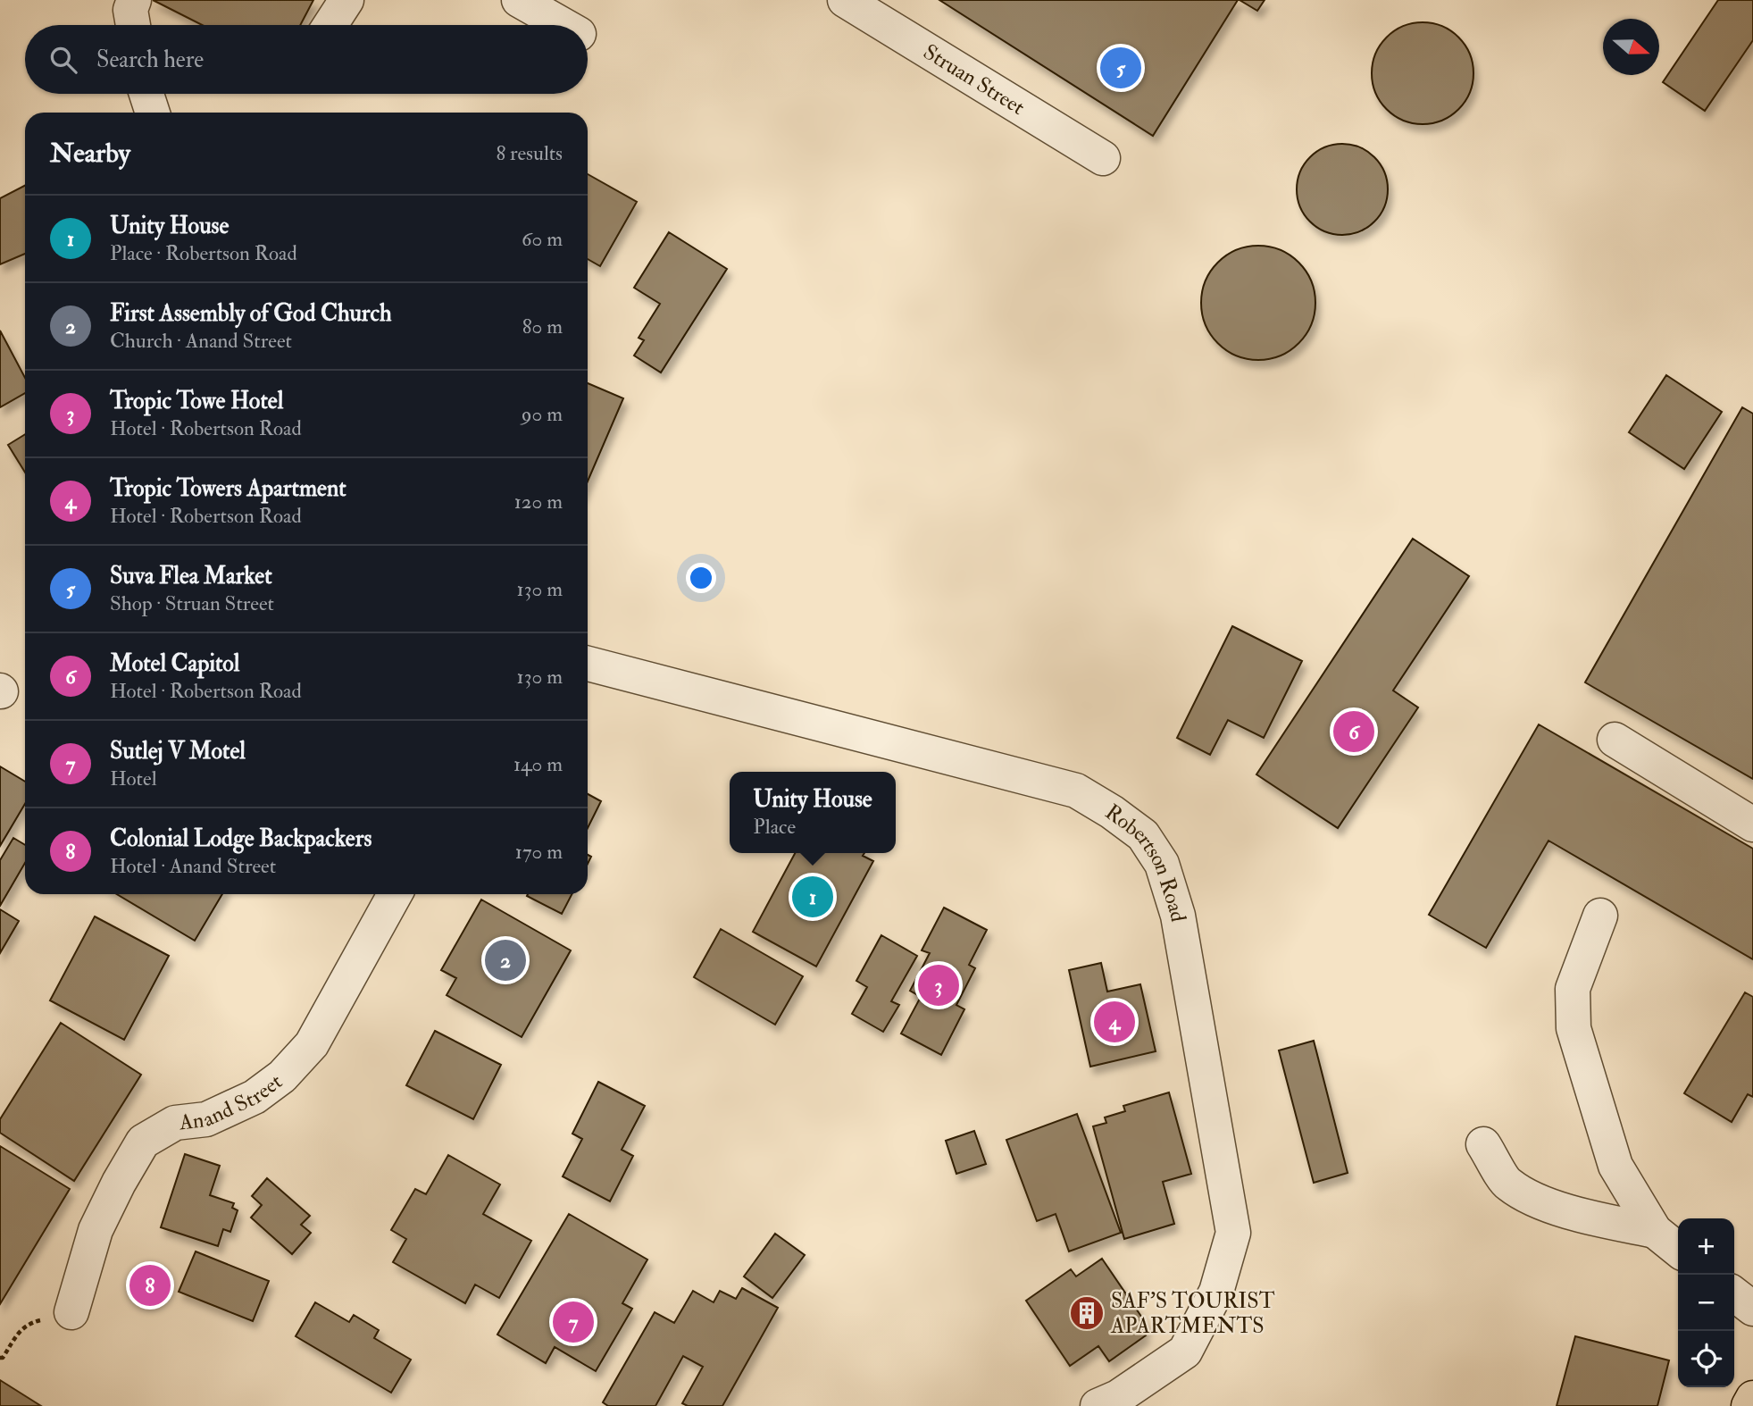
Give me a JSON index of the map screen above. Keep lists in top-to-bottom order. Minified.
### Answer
{"streets":{"street":["Struan Street","Robertson Road","Anand Street"]},"places":{"building":["SAF'S TOURIST APARTMENTS"]},"north":"right","page":{"search":"Search here","pins":["5","6","1","2","3","4","8","7"],"heading":["Nearby","8 results"],"list":[{"mark":"1","name":"Unity House","note":"Place · Robertson Road","value":"60 m"},{"mark":"2","name":"First Assembly of God Church","note":"Church · Anand Street","value":"80 m"},{"mark":"3","name":"Tropic Towe Hotel","note":"Hotel · Robertson Road","value":"90 m"},{"mark":"4","name":"Tropic Towers Apartment","note":"Hotel · Robertson Road","value":"120 m"},{"mark":"5","name":"Suva Flea Market","note":"Shop · Struan Street","value":"130 m"},{"mark":"6","name":"Motel Capitol","note":"Hotel · Robertson Road","value":"130 m"},{"mark":"7","name":"Sutlej V Motel","note":"Hotel","value":"140 m"},{"mark":"8","name":"Colonial Lodge Backpackers","note":"Hotel · Anand Street","value":"170 m"}],"popup":["Unity House","Place"],"map_buttons":["+","−"]}}
